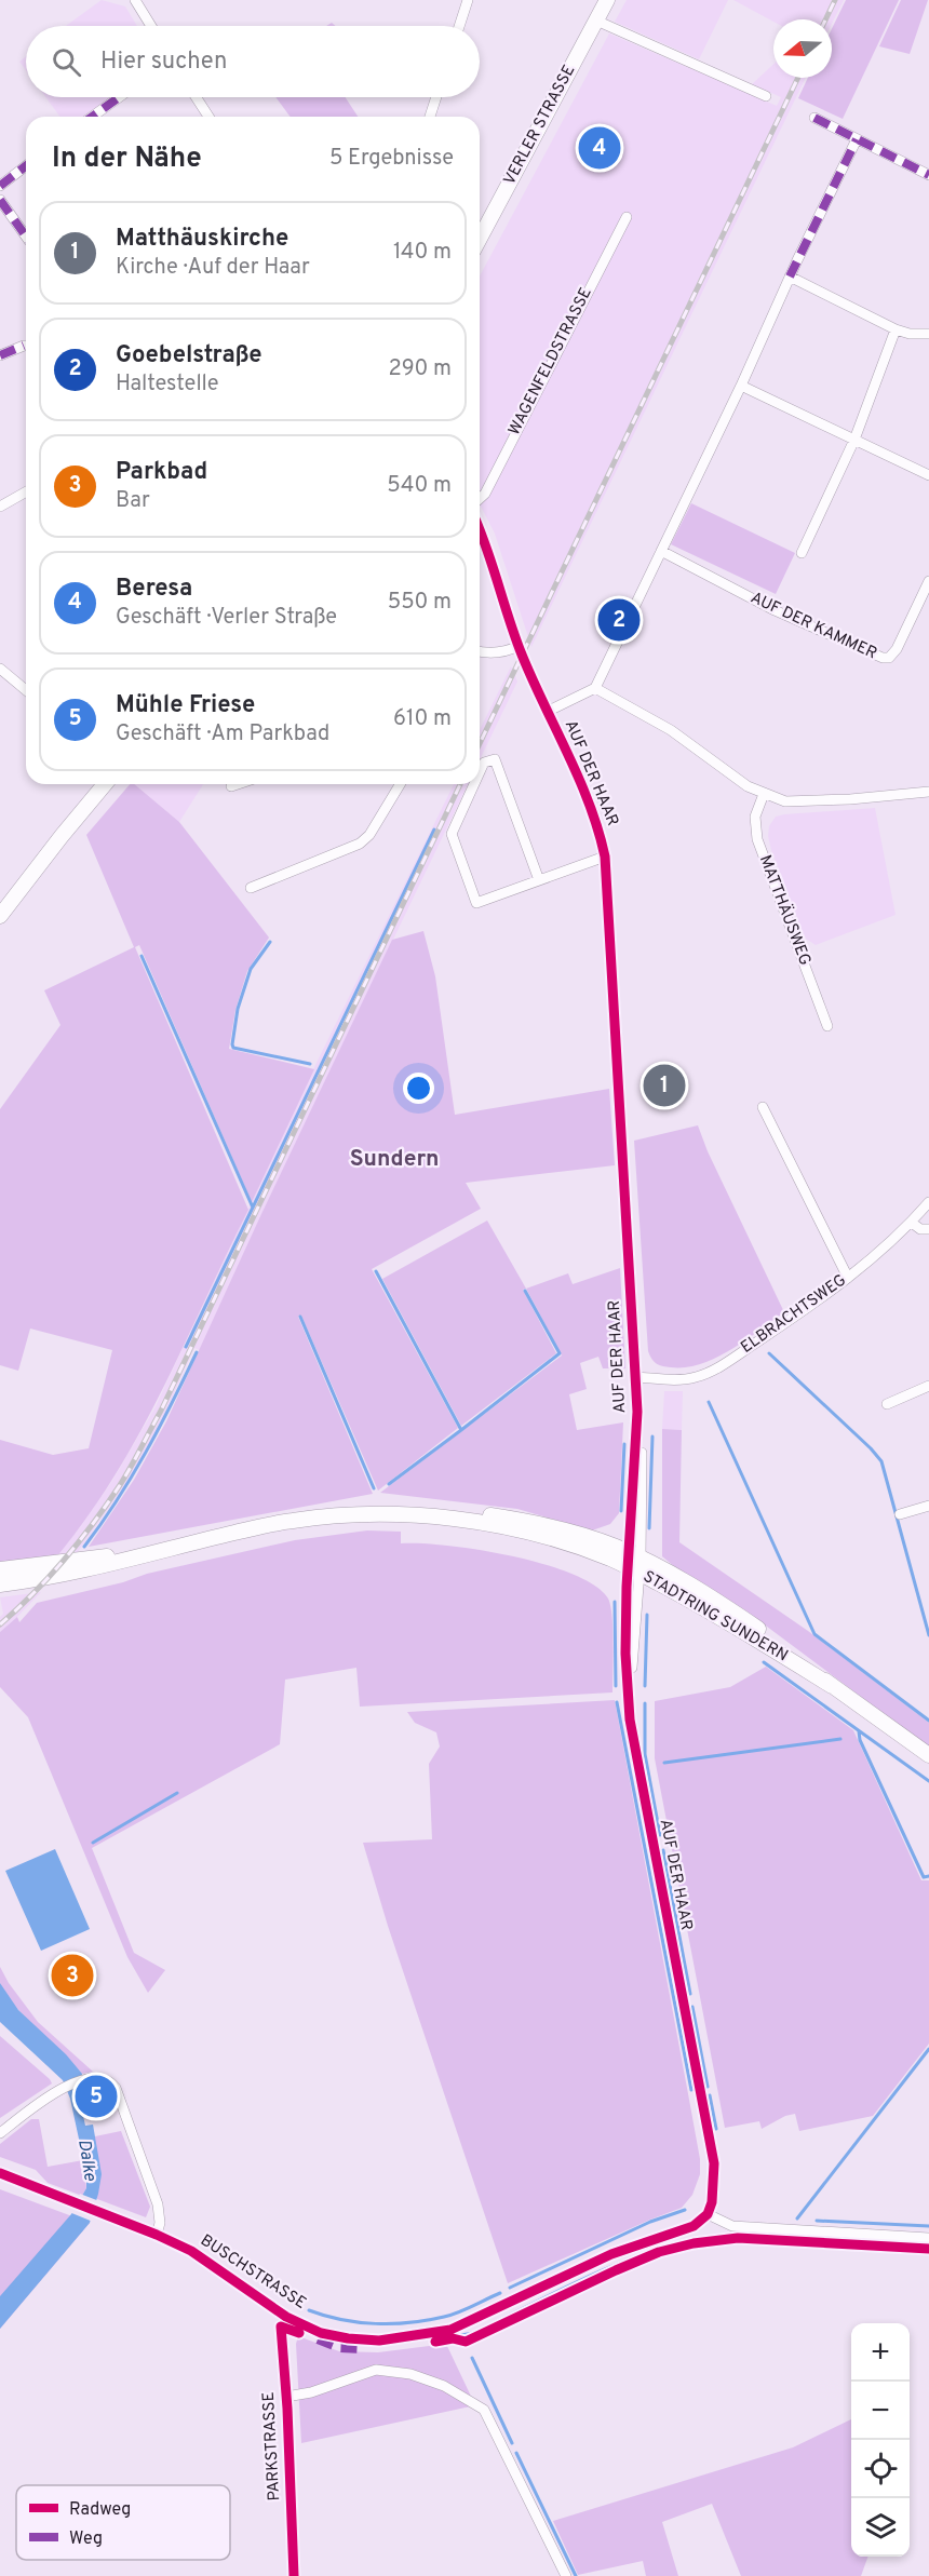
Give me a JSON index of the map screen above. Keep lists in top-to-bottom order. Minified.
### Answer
{"streets":{"main road":["VERLER STRASSE","STADTRING SUNDERN"],"street":["WAGENFELDSTRASSE","AUF DER KAMMER","AUF DER HAAR","MATTHÄUSWEG","ELBRACHTSWEG","BUSCHSTRASSE","PARKSTRASSE"]},"crossings":[["AUF DER HAAR","ELBRACHTSWEG"],["AUF DER HAAR","STADTRING SUNDERN"],["AUF DER HAAR","BUSCHSTRASSE"],["BUSCHSTRASSE","PARKSTRASSE"]],"districts":["Sundern"],"water":["Dalke"],"legend":["Radweg","Weg"],"north":"left","page":{"search":"Hier suchen","heading":["In der Nähe","5 Ergebnisse"],"pins":["4","2","1","3","5"],"list":[{"mark":"1","name":"Matthäuskirche","note":"Kirche · Auf der Haar","value":"140 m"},{"mark":"2","name":"Goebelstraße","note":"Haltestelle","value":"290 m"},{"mark":"3","name":"Parkbad","note":"Bar","value":"540 m"},{"mark":"4","name":"Beresa","note":"Geschäft · Verler Straße","value":"550 m"},{"mark":"5","name":"Mühle Friese","note":"Geschäft · Am Parkbad","value":"610 m"}],"map_buttons":["+","−"]}}
